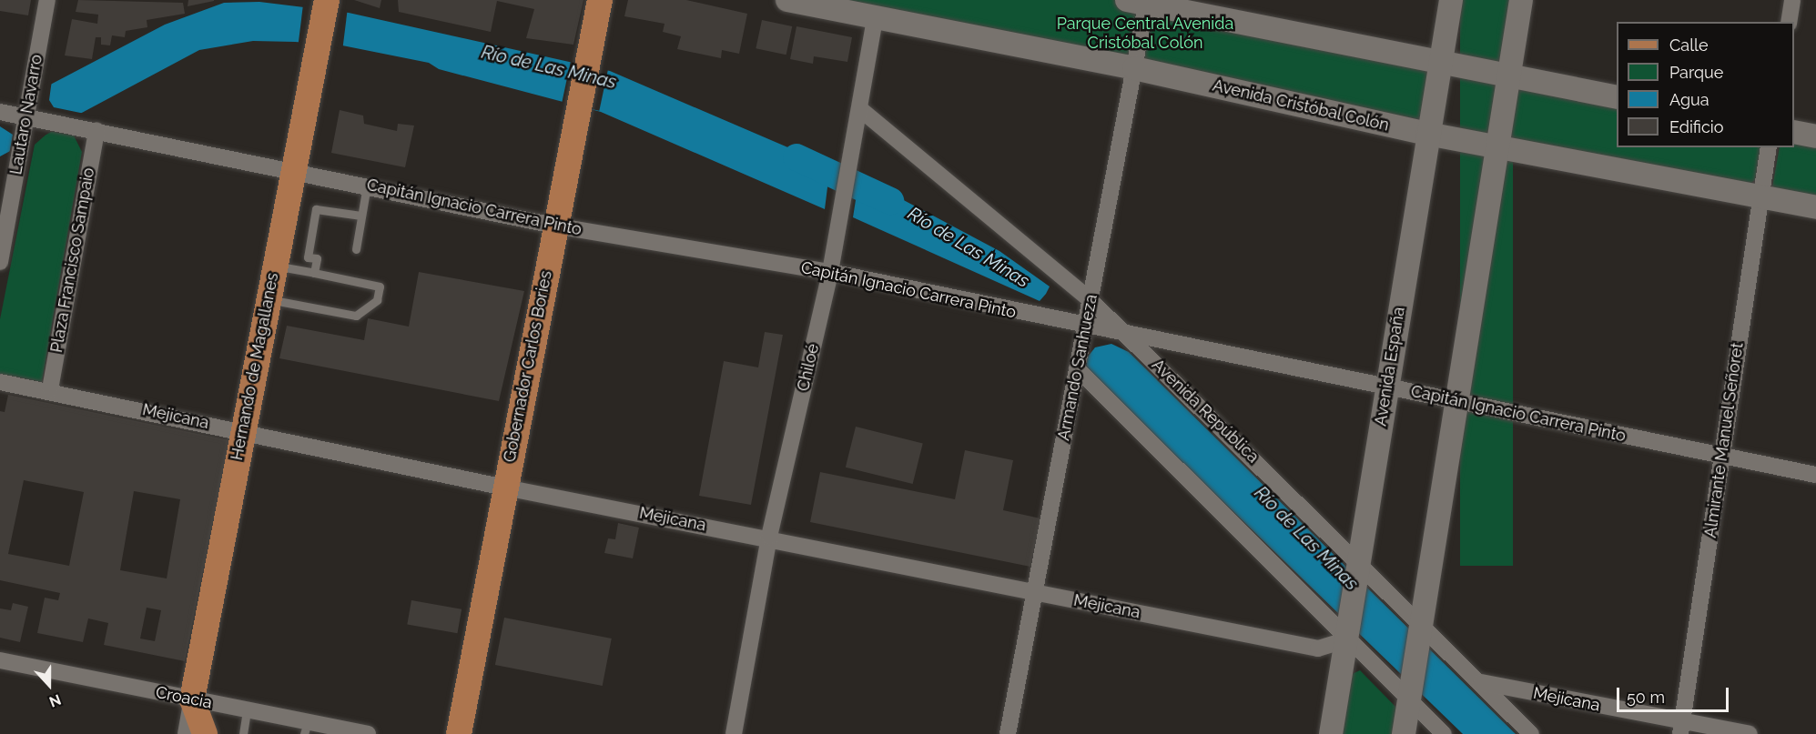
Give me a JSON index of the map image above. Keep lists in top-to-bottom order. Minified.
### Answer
{"streets":{"main road":["Avenida Cristóbal Colón","Hernando de Magallanes","Gobernador Carlos Bories","Avenida España"],"street":["Lautaro Navarro","Capitán Ignacio Carrera Pinto","Plaza Francisco Sampaio","Chiloé","Armando Sanhueza","Avenida República","Mejicana","Almirante Manuel Señoret","Croacia"]},"crossings":[["Avenida Cristóbal Colón","Avenida España"],["Avenida Cristóbal Colón","Chiloé"],["Avenida Cristóbal Colón","Armando Sanhueza"],["Avenida Cristóbal Colón","Almirante Manuel Señoret"],["Lautaro Navarro","Capitán Ignacio Carrera Pinto"],["Capitán Ignacio Carrera Pinto","Plaza Francisco Sampaio"],["Capitán Ignacio Carrera Pinto","Hernando de Magallanes"],["Capitán Ignacio Carrera Pinto","Gobernador Carlos Bories"],["Capitán Ignacio Carrera Pinto","Avenida España"],["Capitán Ignacio Carrera Pinto","Chiloé"],["Capitán Ignacio Carrera Pinto","Armando Sanhueza"],["Capitán Ignacio Carrera Pinto","Avenida República"],["Capitán Ignacio Carrera Pinto","Almirante Manuel Señoret"],["Plaza Francisco Sampaio","Mejicana"],["Hernando de Magallanes","Mejicana"],["Hernando de Magallanes","Croacia"],["Gobernador Carlos Bories","Mejicana"],["Avenida España","Avenida República"],["Avenida España","Mejicana"],["Chiloé","Avenida República"],["Chiloé","Mejicana"],["Armando Sanhueza","Avenida República"],["Armando Sanhueza","Mejicana"],["Avenida República","Mejicana"],["Mejicana","Almirante Manuel Señoret"]],"water":["Río de Las Minas"],"parks":["Parque Central Avenida Cristóbal Colón"],"legend":["Calle","Parque","Agua","Edificio"],"scale_bar":"50 m","north":"bottom"}
